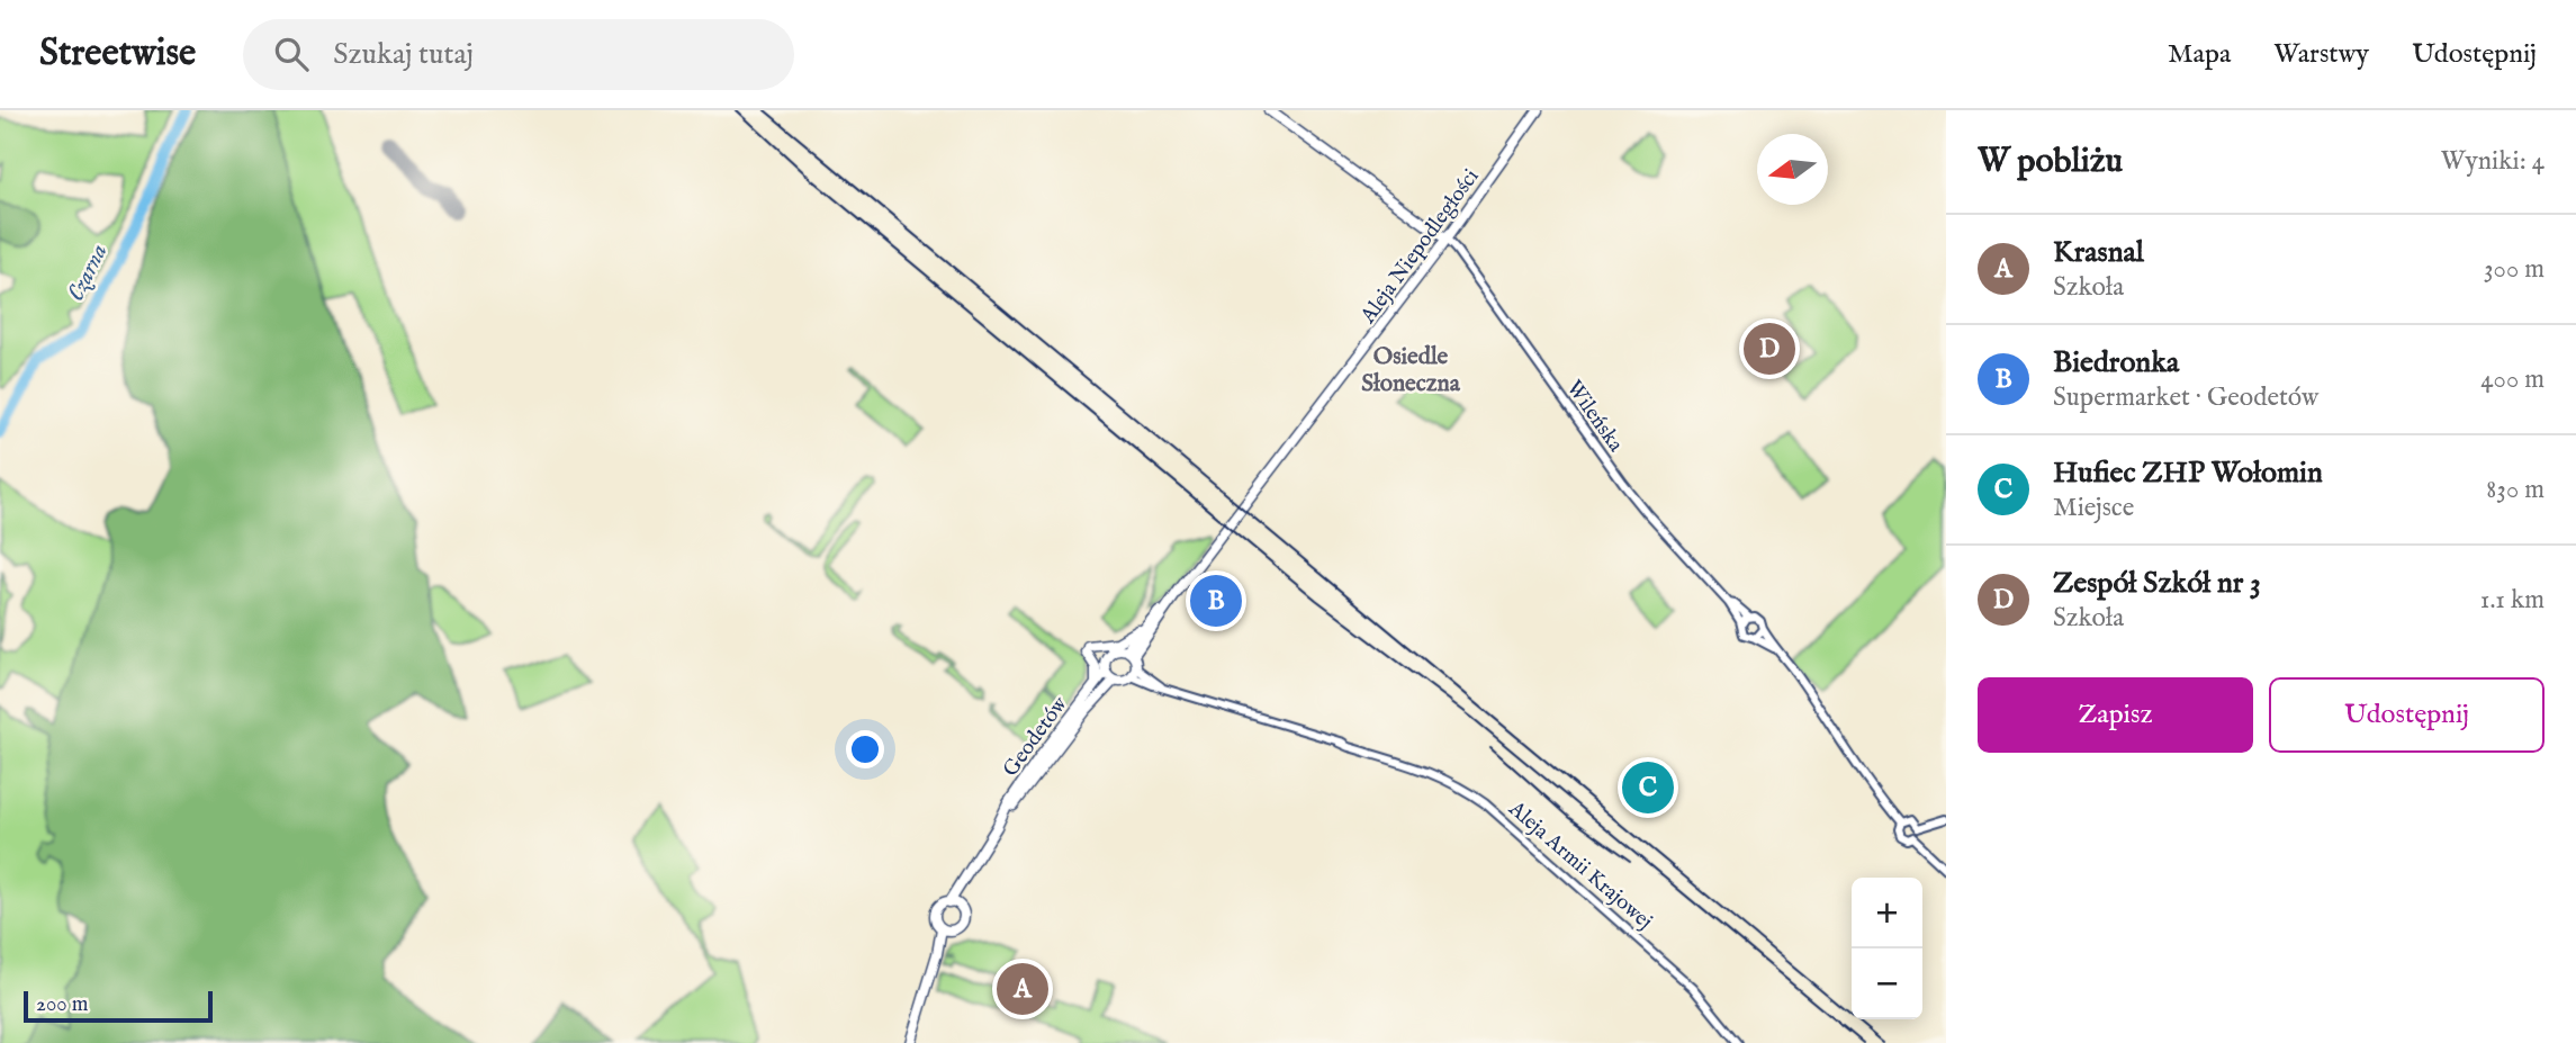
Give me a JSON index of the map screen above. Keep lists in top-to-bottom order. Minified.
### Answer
{"streets":{"main road":["Aleja Niepodległości","Geodetów"],"street":["Wileńska","Aleja Armii Krajowej"]},"crossings":[["Aleja Niepodległości","Wileńska"],["Geodetów","Aleja Armii Krajowej"]],"districts":["Osiedle Słoneczna"],"water":["Czarna"],"scale_bar":"200 m","north":"left","page":{"header":"Streetwise","search":"Szukaj tutaj","nav":["Mapa","Warstwy","Udostępnij"],"heading":["W pobliżu","Wyniki: 4"],"list":[{"mark":"A","name":"Krasnal","note":"Szkoła","value":"300 m"},{"mark":"B","name":"Biedronka","note":"Supermarket · Geodetów","value":"400 m"},{"mark":"C","name":"Hufiec ZHP Wołomin","note":"Miejsce","value":"830 m"},{"mark":"D","name":"Zespół Szkół nr 3","note":"Szkoła","value":"1.1 km"}],"pins":["D","B","C","A"],"buttons":["Zapisz","Udostępnij"],"map_buttons":["+","−"],"scale":"200 m"}}
